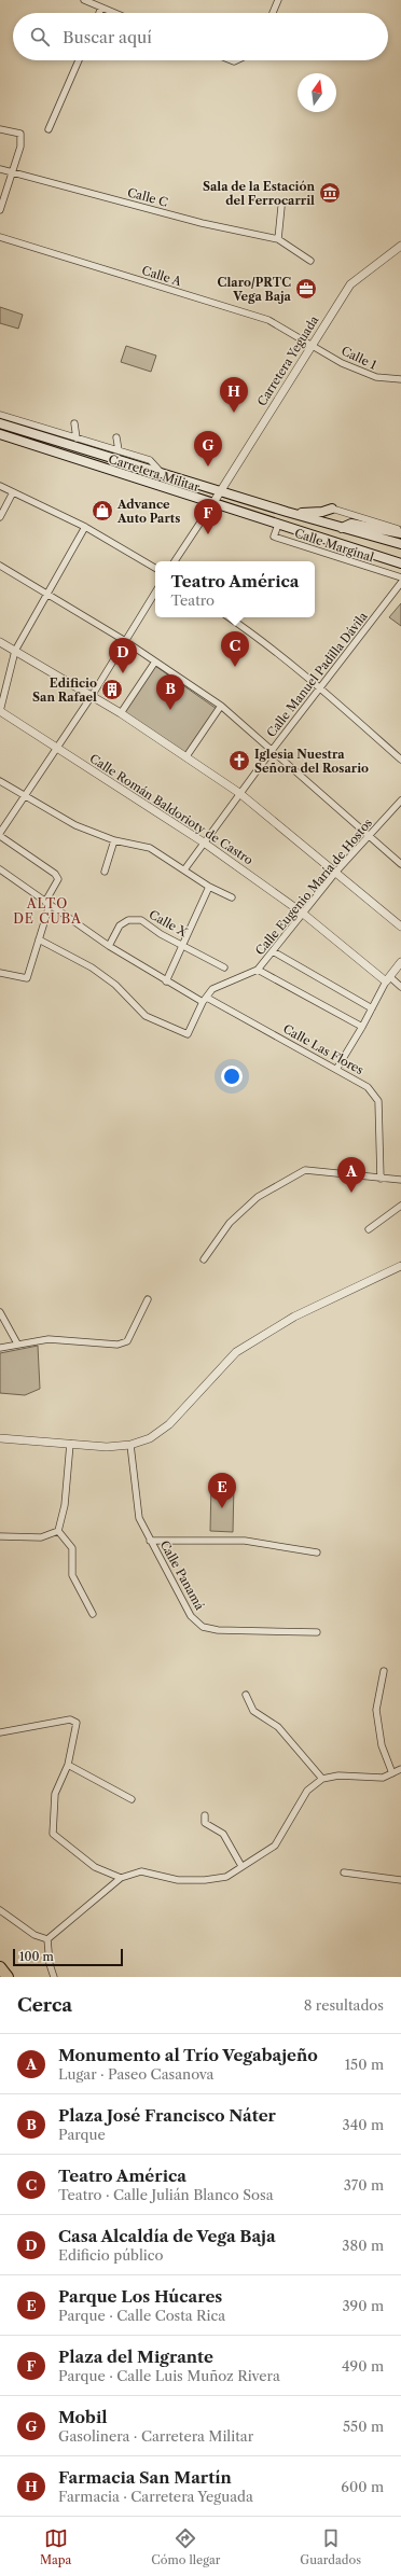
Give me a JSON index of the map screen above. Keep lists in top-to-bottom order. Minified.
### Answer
{"streets":{"main road":["Carretera Militar"],"street":["Calle C","Calle A","Calle 1","Carretera Yeguada","Calle Marginal","Calle Manuel Padilla Dávila","Calle Román Baldorioty de Castro","Calle Eugenio María de Hostos","Calle X","Calle Las Flores","Calle Panamá"]},"crossings":[["Calle A","Calle 1"],["Calle A","Carretera Yeguada"],["Calle 1","Carretera Yeguada"],["Carretera Yeguada","Carretera Militar"],["Carretera Militar","Calle Marginal"],["Calle Manuel Padilla Dávila","Calle Román Baldorioty de Castro"],["Calle Román Baldorioty de Castro","Calle Eugenio María de Hostos"],["Calle Eugenio María de Hostos","Calle Las Flores"],["Calle X","Calle Las Flores"]],"districts":["ALTO DE CUBA"],"places":{"museum":["Sala de la Estación del Ferrocarril"],"office":["Claro/PRTC Vega Baja"],"shop":["Advance Auto Parts"],"building":["Edificio San Rafael"],"church":["Iglesia Nuestra Señora del Rosario"]},"scale_bar":"100 m","north":"top","page":{"search":"Buscar aquí","pins":["H","G","F","C","D","B","A","E"],"popup":["Teatro América","Teatro"],"scale":"100 m","heading":["Cerca","8 resultados"],"list":[{"mark":"A","name":"Monumento al Trío Vegabajeño","note":"Lugar · Paseo Casanova","value":"150 m"},{"mark":"B","name":"Plaza José Francisco Náter","note":"Parque","value":"340 m"},{"mark":"C","name":"Teatro América","note":"Teatro · Calle Julián Blanco Sosa","value":"370 m"},{"mark":"D","name":"Casa Alcaldía de Vega Baja","note":"Edificio público","value":"380 m"},{"mark":"E","name":"Parque Los Húcares","note":"Parque · Calle Costa Rica","value":"390 m"},{"mark":"F","name":"Plaza del Migrante","note":"Parque · Calle Luis Muñoz Rivera","value":"490 m"},{"mark":"G","name":"Mobil","note":"Gasolinera · Carretera Militar","value":"550 m"},{"mark":"H","name":"Farmacia San Martín","note":"Farmacia · Carretera Yeguada","value":"600 m"}],"nav":["Mapa","Cómo llegar","Guardados"]}}
